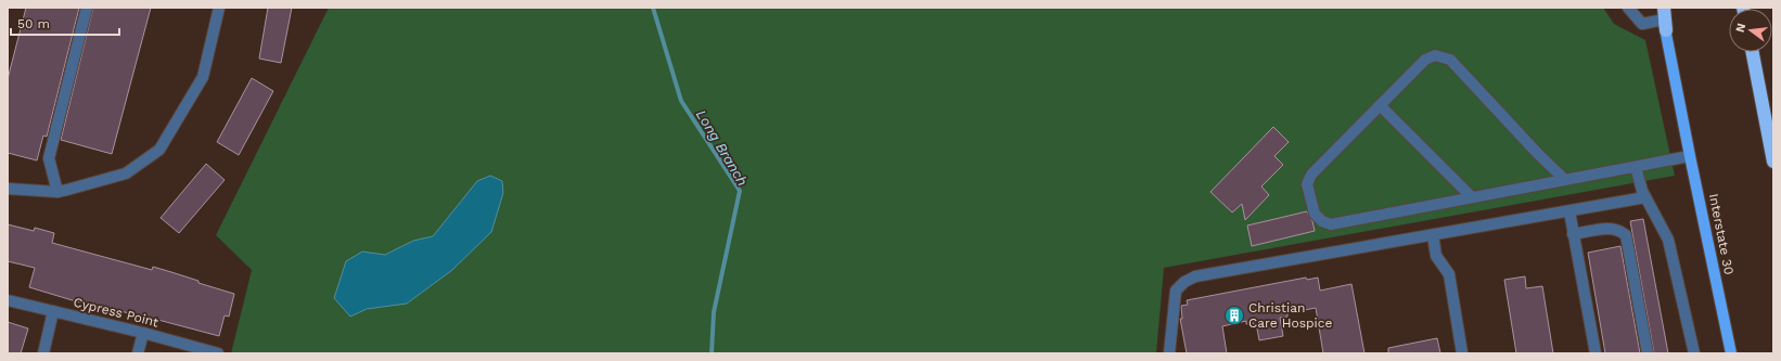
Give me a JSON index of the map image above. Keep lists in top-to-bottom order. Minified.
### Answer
{"streets":{"main road":["Interstate 30"],"street":["Cypress Point"]},"water":["Long Branch"],"places":{"building":["Christian Care Hospice"]},"scale_bar":"50 m","north":"left"}
